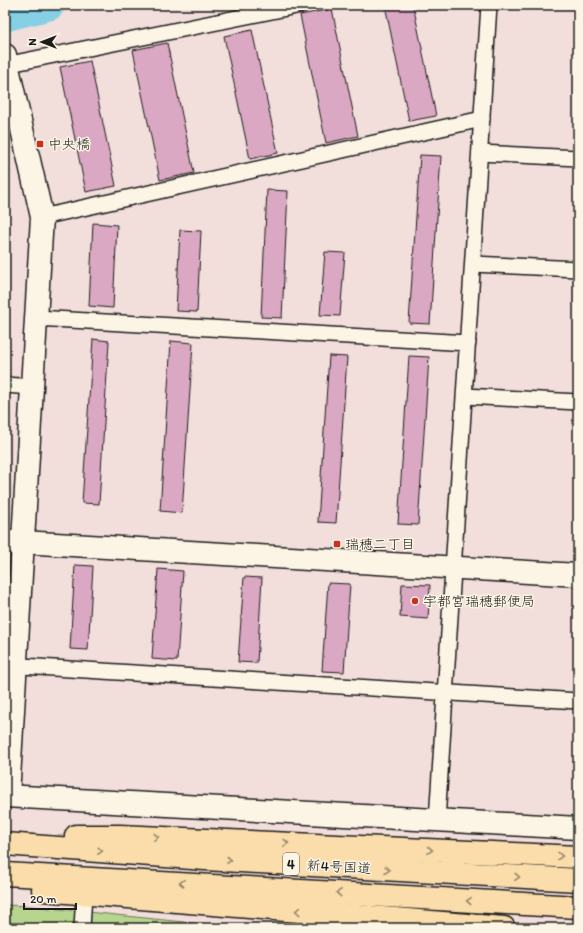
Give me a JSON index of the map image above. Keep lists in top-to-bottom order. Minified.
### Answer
{"streets":{"highway":["4","新4号国道"]},"places":{"transit":["中央橋","瑞穂二丁目"],"other":["宇都宮瑞穂郵便局"]},"scale_bar":"20 m","north":"left"}
